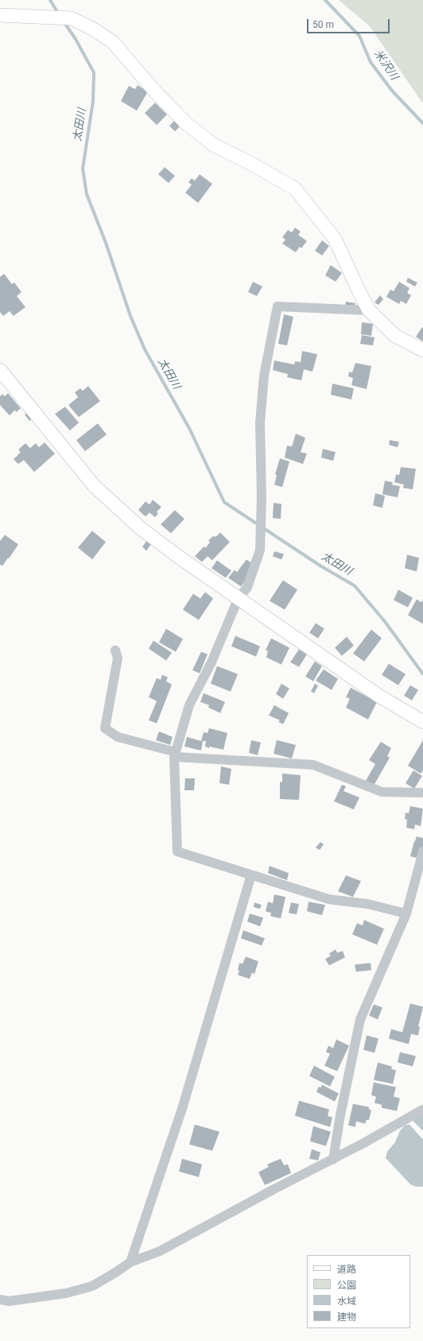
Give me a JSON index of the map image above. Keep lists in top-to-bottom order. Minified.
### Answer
{"water":["米沢川","太田川"],"legend":["道路","公園","水域","建物"],"scale_bar":"50 m"}
